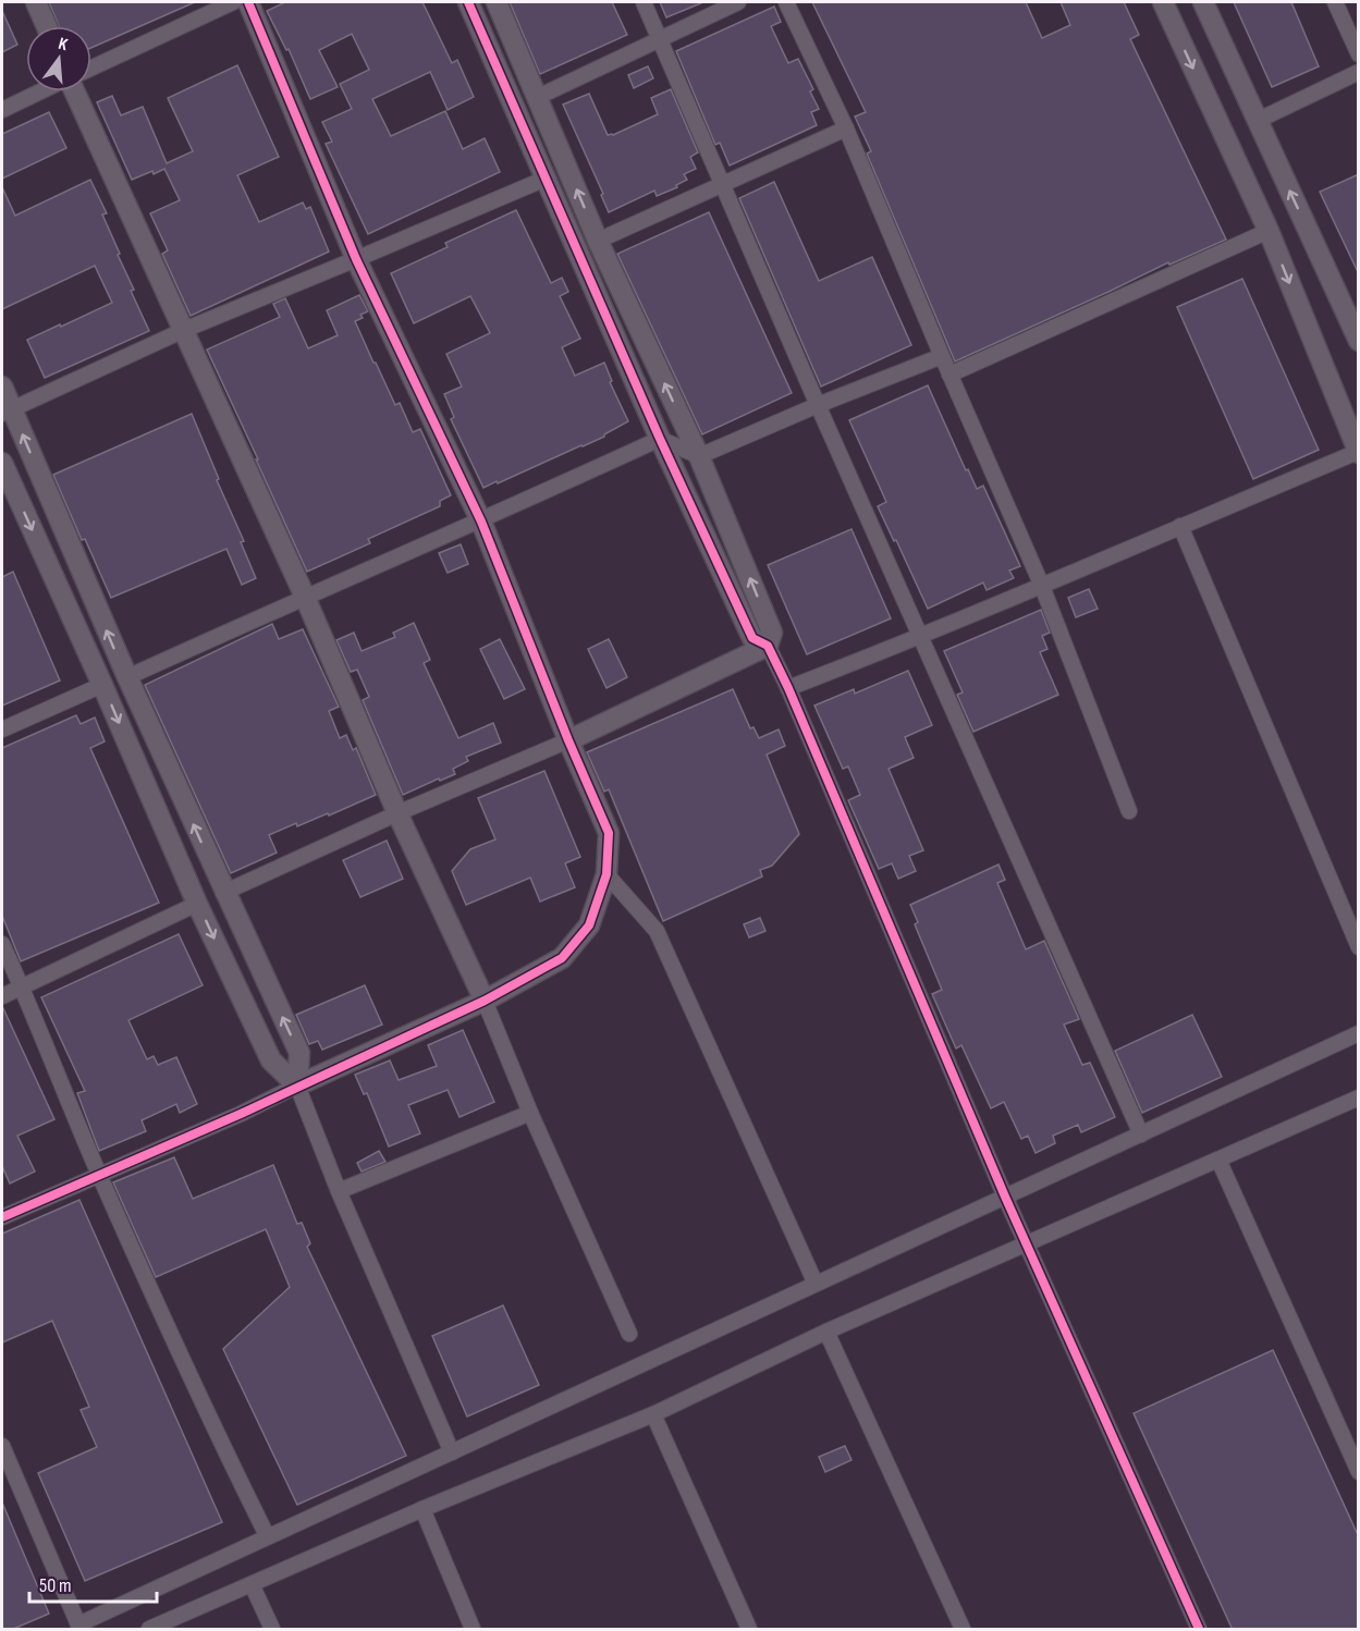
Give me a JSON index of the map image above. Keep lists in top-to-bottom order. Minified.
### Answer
{"scale_bar":"50 m","north":"top"}
